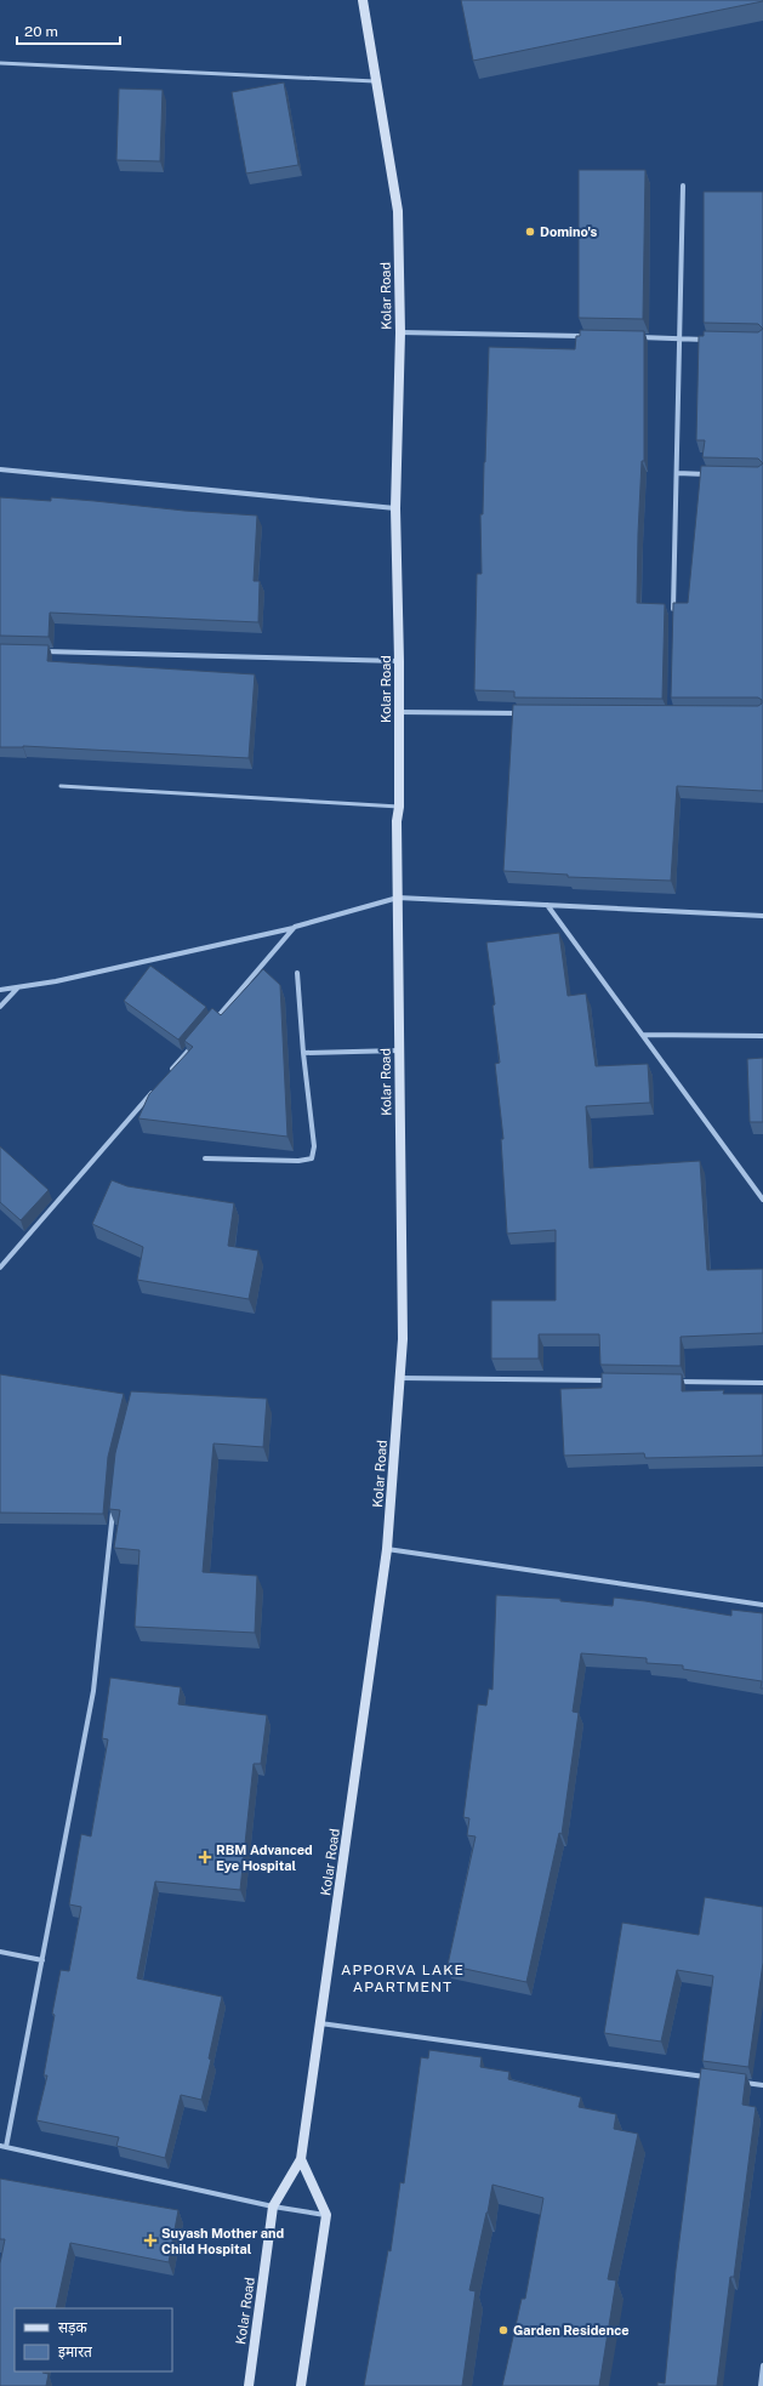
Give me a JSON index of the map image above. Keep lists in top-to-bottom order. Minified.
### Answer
{"streets":{"main road":["Kolar Road"]},"districts":["APPORVA LAKE APARTMENT"],"places":{"other":["Domino's","Garden Residence"],"health":["RBM Advanced Eye Hospital","Suyash Mother and Child Hospital"]},"legend":["सड़क","इमारत"],"scale_bar":"20 m"}
